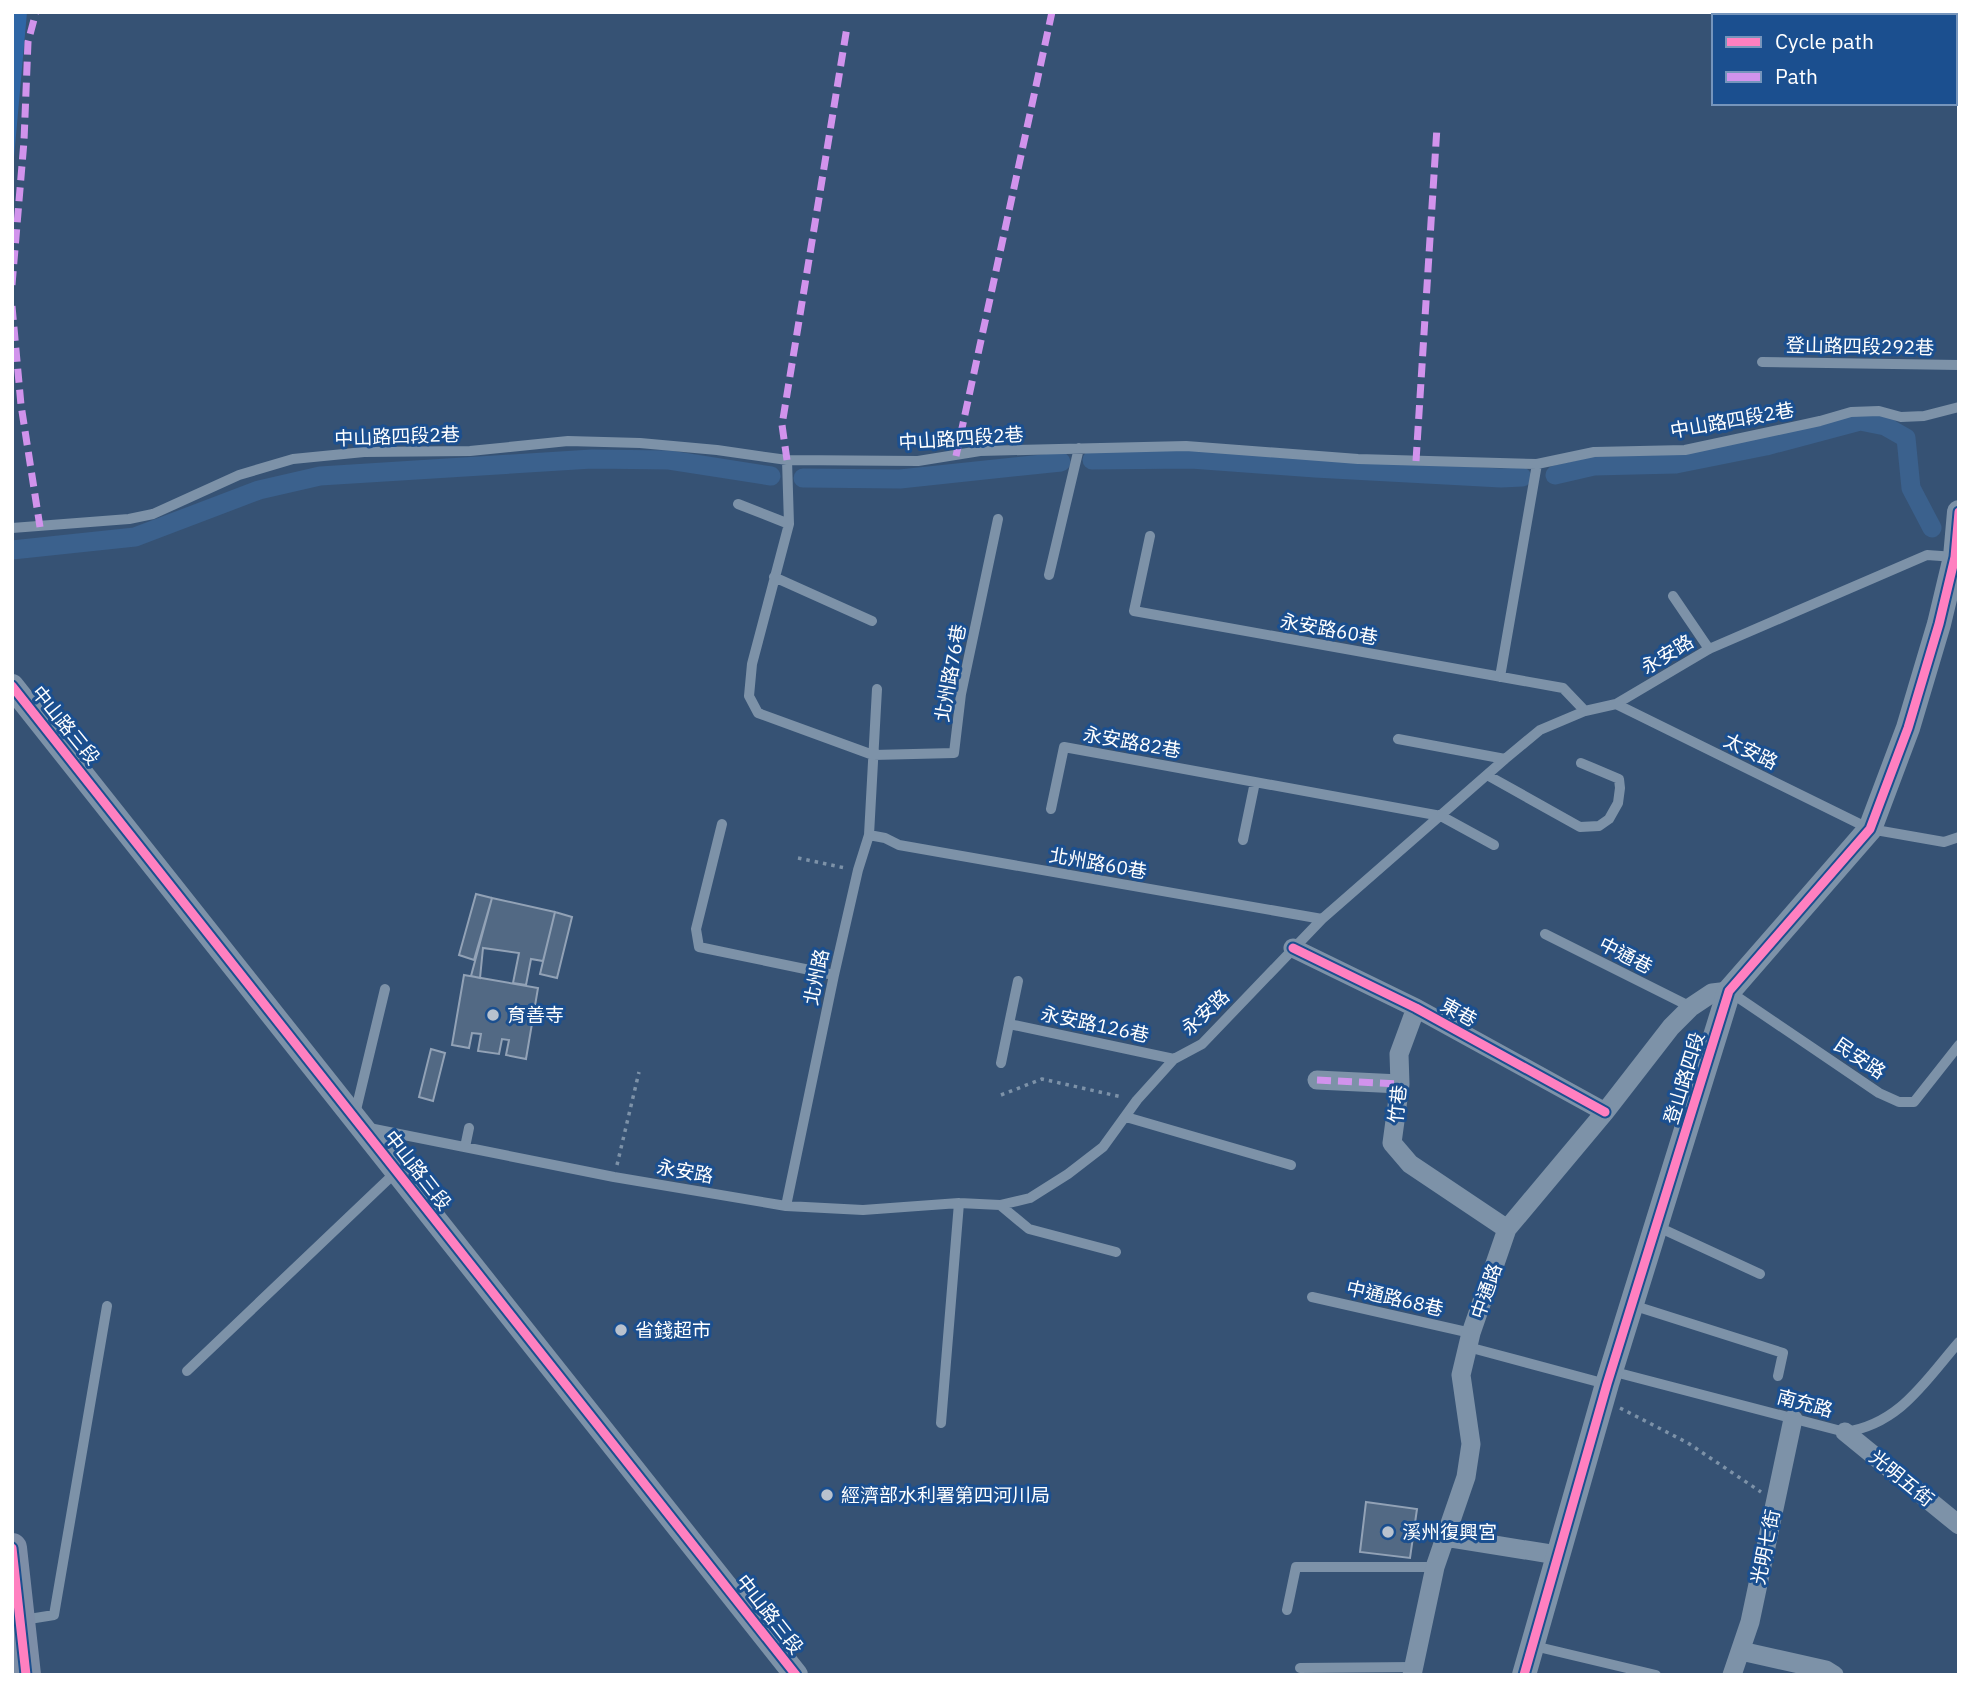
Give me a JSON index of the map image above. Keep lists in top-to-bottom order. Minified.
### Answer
{"streets":{"street":["中山路三段","東巷","登山路四段","竹巷","中通路","光明五街","光明七街"],"lane":["登山路四段292巷","中山路四段2巷","永安路60巷","永安路","北州路76巷","永安路82巷","太安路","北州路60巷","中通巷","北州路","永安路126巷","民安路","中通路68巷","南充路"]},"crossings":[["永安路60巷","永安路"],["永安路","中山路三段"],["永安路","永安路82巷"],["永安路","太安路"],["永安路","北州路60巷"],["永安路","北州路"],["永安路","東巷"],["永安路","永安路126巷"],["永安路","登山路四段"],["北州路76巷","北州路"],["太安路","登山路四段"],["北州路60巷","北州路"],["中通巷","中通路"],["東巷","竹巷"],["東巷","中通路"],["民安路","登山路四段"],["民安路","中通路"],["登山路四段","中通路"],["登山路四段","中通路68巷"],["登山路四段","南充路"],["竹巷","中通路"],["中通路","中通路68巷"],["中通路68巷","南充路"],["南充路","光明五街"],["南充路","光明七街"]],"places":["育善寺","省錢超市","經濟部水利署第四河川局","溪州復興宮"],"legend":["Cycle path","Path"]}
